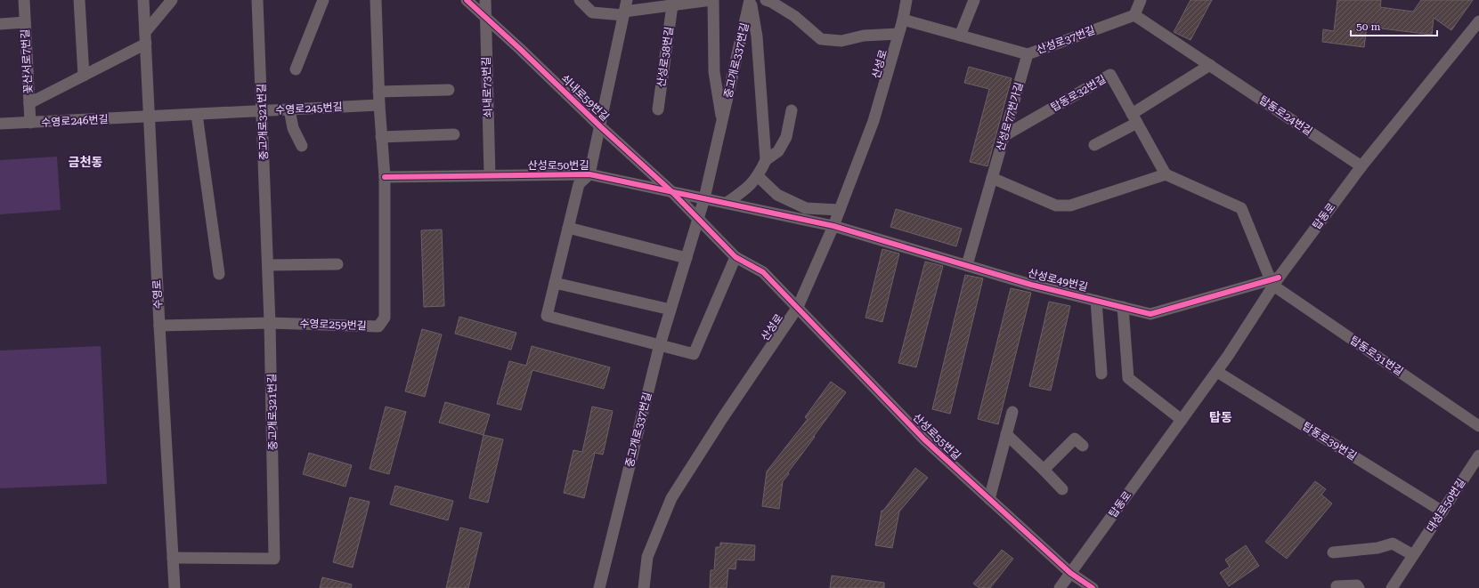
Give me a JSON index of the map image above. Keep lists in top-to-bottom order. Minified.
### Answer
{"streets":{"street":["산성로37번길","산성로38번길","중고개로337번길","꽃산서로7번길","산성로","쇠내로73번길","탑동로32번길","쇠내로59번길","수영로245번길","탑동로24번길","산성로77번가길","수영로246번길","중고개로321번길","산성로50번길","탑동로","산성로49번길","수영로","수영로259번길","탑동로31번길","산성로55번길","탑동로39번길","대성로50번길"]},"crossings":[["산성로37번길","산성로"],["산성로37번길","탑동로24번길"],["산성로37번길","산성로77번가길"],["중고개로337번길","쇠내로59번길"],["중고개로337번길","산성로50번길"],["꽃산서로7번길","수영로246번길"],["산성로","산성로50번길"],["산성로","산성로49번길"],["산성로","산성로55번길"],["쇠내로73번길","쇠내로59번길"],["쇠내로73번길","산성로50번길"],["탑동로32번길","산성로77번가길"],["쇠내로59번길","산성로50번길"],["쇠내로59번길","산성로55번길"],["수영로245번길","수영로246번길"],["수영로245번길","중고개로321번길"],["수영로245번길","수영로"],["수영로245번길","수영로259번길"],["탑동로24번길","탑동로"],["산성로77번가길","산성로49번길"],["수영로246번길","수영로"],["중고개로321번길","수영로"],["중고개로321번길","수영로259번길"],["산성로50번길","산성로49번길"],["산성로50번길","수영로259번길"],["탑동로","산성로49번길"],["탑동로","탑동로31번길"],["탑동로","산성로55번길"],["탑동로","탑동로39번길"],["산성로49번길","탑동로31번길"],["수영로","수영로259번길"],["탑동로39번길","대성로50번길"]],"districts":["금천동","탑동"],"scale_bar":"50 m"}
